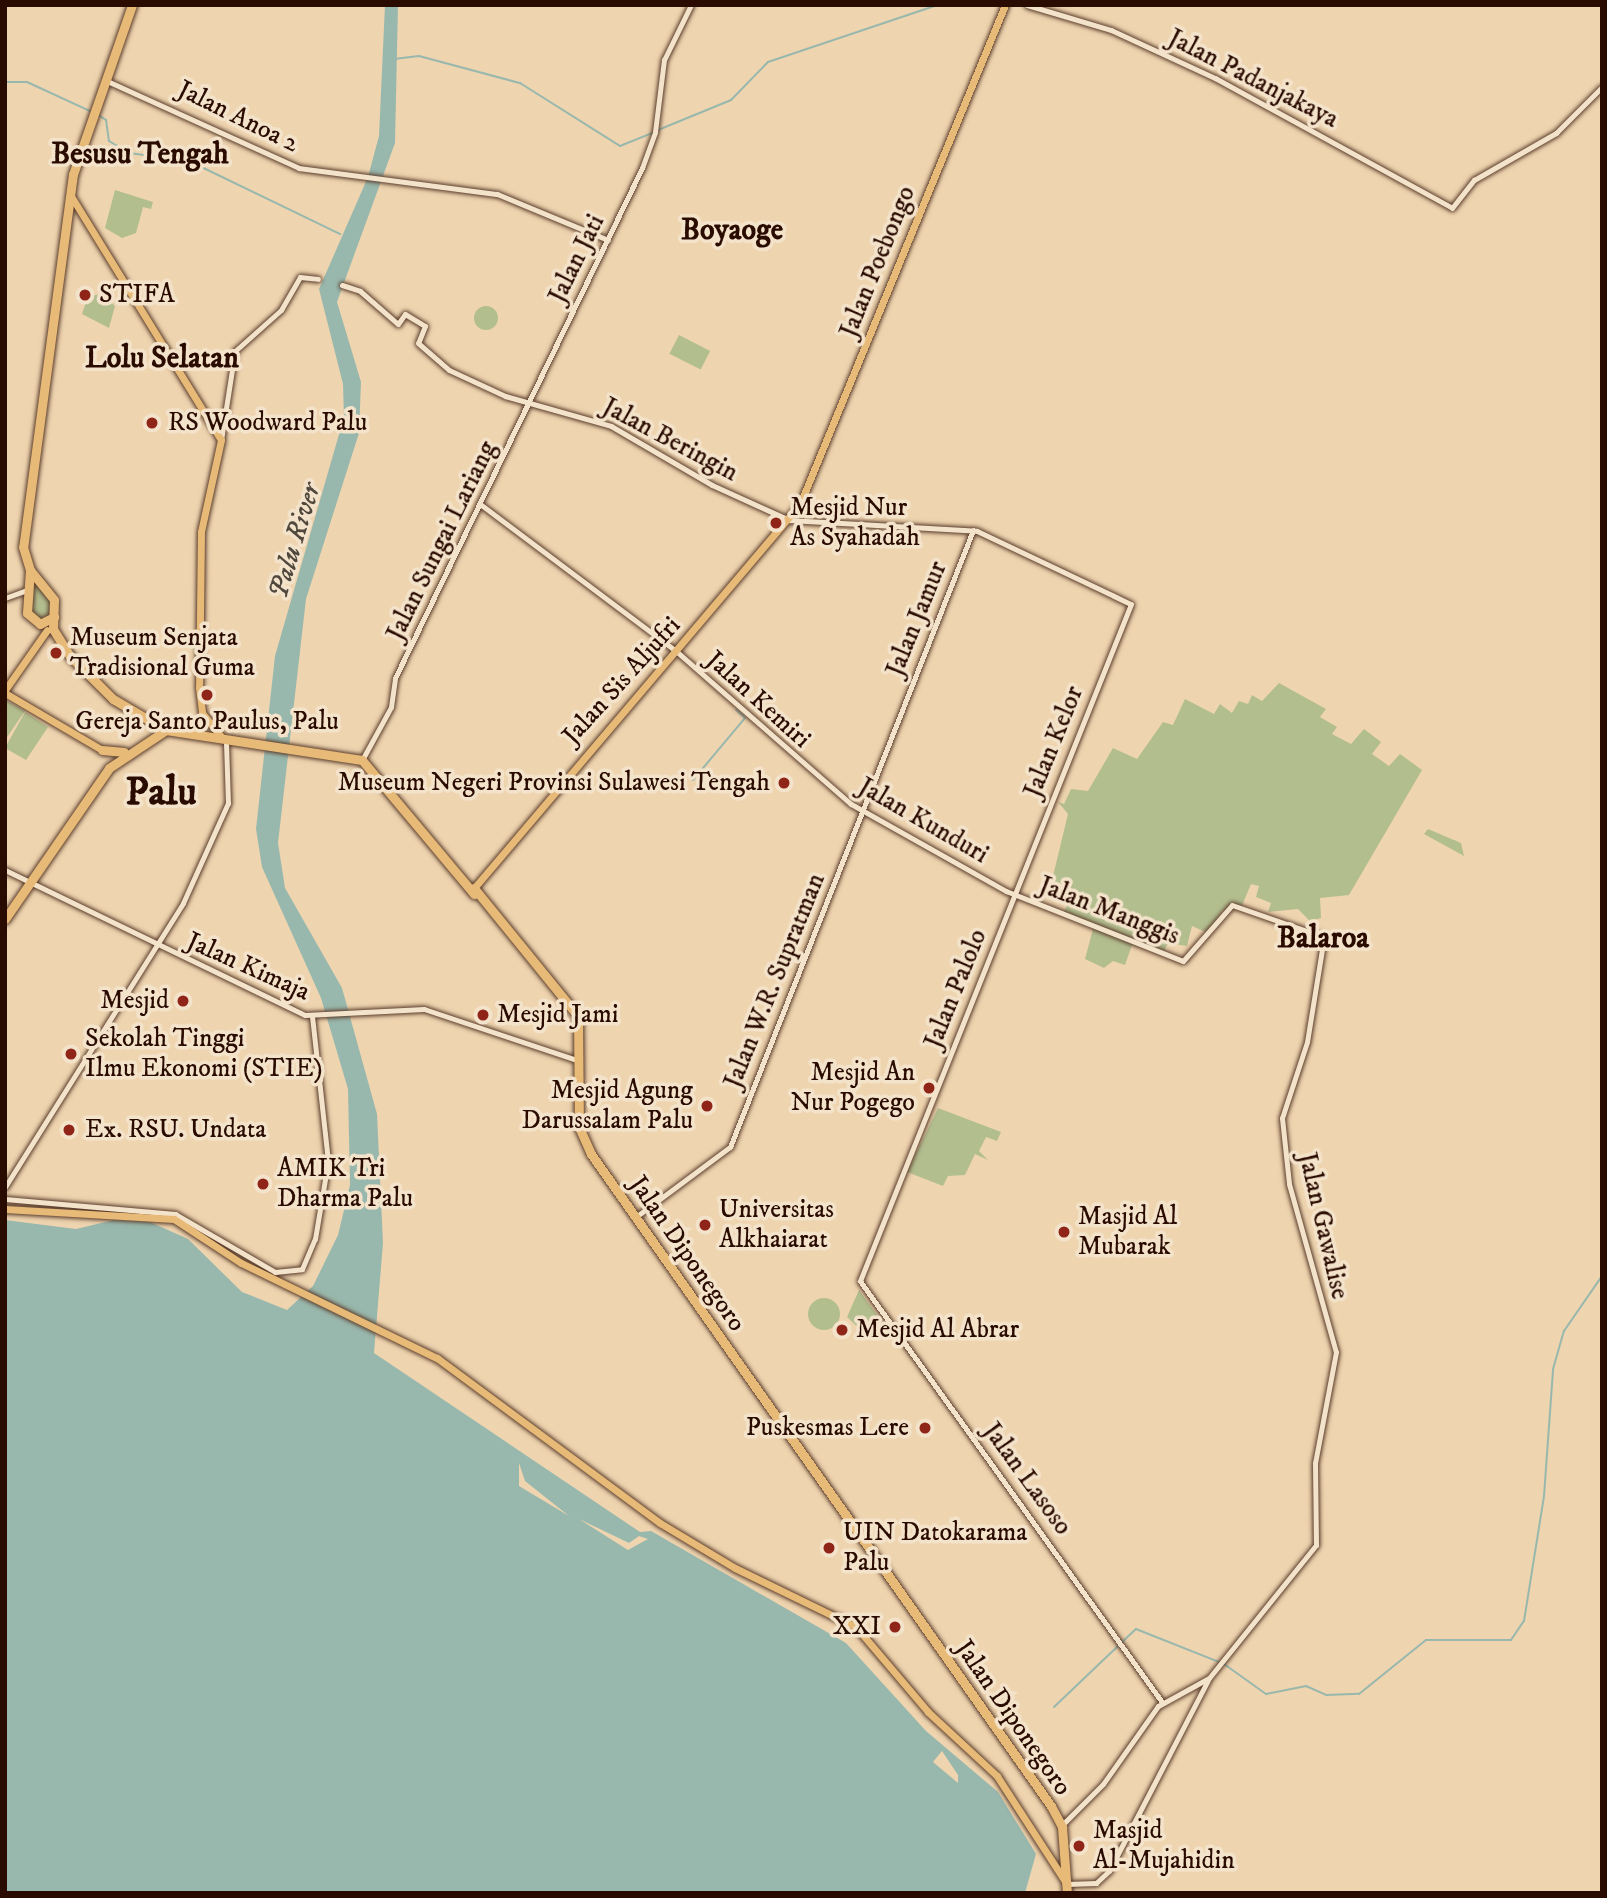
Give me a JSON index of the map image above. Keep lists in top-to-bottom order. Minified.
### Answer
{"streets":{"highway":["Jalan Diponegoro"],"main road":["Jalan Poebongo","Jalan Sis Aljufri"],"street":["Jalan Padanjakaya","Jalan Anoa 2","Jalan Jati","Jalan Beringin","Jalan Sungai Lariang","Jalan Jamur","Jalan Kemiri","Jalan Kelor","Jalan Kunduri","Jalan Manggis","Jalan Kimaja","Jalan W.R. Supratman","Jalan Palolo","Jalan Gawalise","Jalan Lasoso"]},"crossings":[["Jalan Anoa 2","Jalan Jati"],["Jalan Jati","Jalan Beringin"],["Jalan Jati","Jalan Sungai Lariang"],["Jalan Poebongo","Jalan Beringin"],["Jalan Poebongo","Jalan Sis Aljufri"],["Jalan Beringin","Jalan Sungai Lariang"],["Jalan Beringin","Jalan Sis Aljufri"],["Jalan Sungai Lariang","Jalan Kemiri"],["Jalan Jamur","Jalan Kelor"],["Jalan Jamur","Jalan W.R. Supratman"],["Jalan Sis Aljufri","Jalan Kemiri"],["Jalan Kemiri","Jalan Kunduri"],["Jalan Kelor","Jalan Kunduri"],["Jalan Kelor","Jalan Manggis"],["Jalan Kelor","Jalan Palolo"],["Jalan Kunduri","Jalan Manggis"],["Jalan Kunduri","Jalan W.R. Supratman"],["Jalan Kunduri","Jalan Palolo"],["Jalan Manggis","Jalan Palolo"],["Jalan Manggis","Jalan Gawalise"],["Jalan Kimaja","Jalan Diponegoro"],["Jalan W.R. Supratman","Jalan Diponegoro"],["Jalan Palolo","Jalan Lasoso"],["Jalan Gawalise","Jalan Diponegoro"]],"districts":["Besusu Tengah","Boyaoge","Lolu Selatan","Palu","Balaroa"],"water":["Palu River"],"places":["STIFA","RS Woodward Palu","Mesjid Nur As Syahadah","Museum Senjata Tradisional Guma","Gereja Santo Paulus, Palu","Museum Negeri Provinsi Sulawesi Tengah","Mesjid","Mesjid Jami","Sekolah Tinggi Ilmu Ekonomi (STIE)","Mesjid An Nur Pogego","Mesjid Agung Darussalam Palu","Ex. RSU. Undata","AMIK Tri Dharma Palu","Universitas Alkhaiarat","Masjid Al Mubarak","Mesjid Al Abrar","Puskesmas Lere","UIN Datokarama Palu","XXI","Masjid Al-Mujahidin"]}
